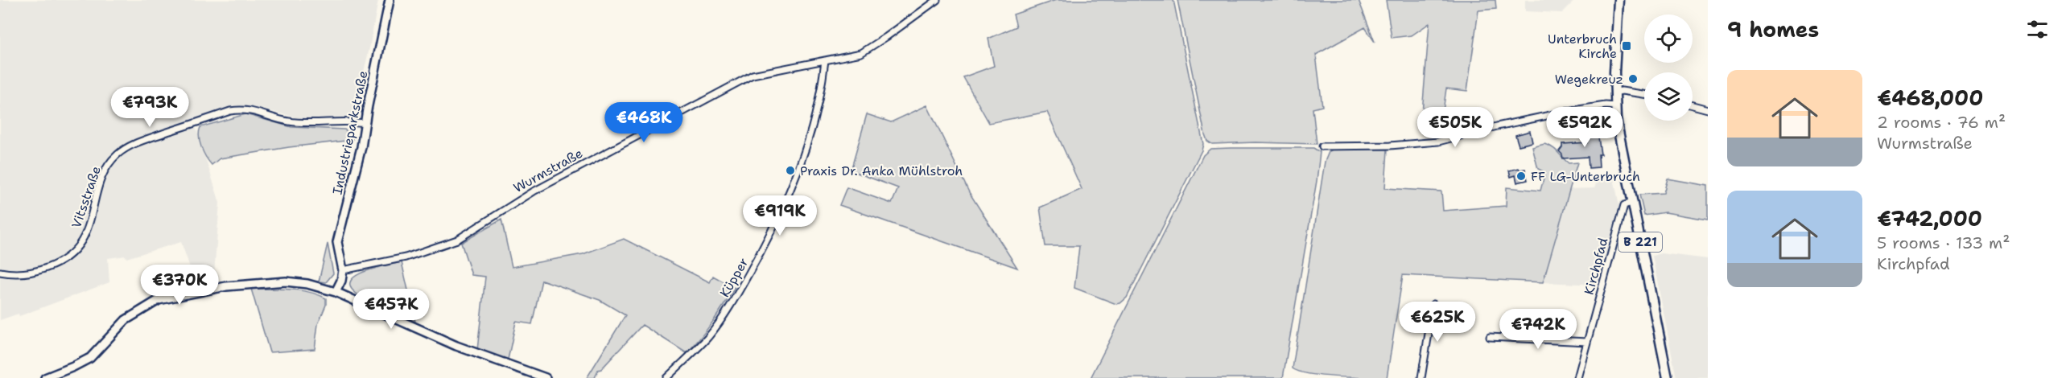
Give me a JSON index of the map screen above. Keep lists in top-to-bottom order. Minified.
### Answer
{"streets":{"main road":["B 221"],"street":["Industrieparkstraße","Wurmstraße","Vitsstraße","Kirchpfad","Küpper"]},"crossings":[["Industrieparkstraße","Wurmstraße"],["Industrieparkstraße","Vitsstraße"],["Wurmstraße","Küpper"],["B 221","Kirchpfad"]],"places":{"transit":["Unterbruch Kirche"],"other":["Wegekreuz","Praxis Dr. Anka Mühlstroh","FF LG-Unterbruch"]},"page":{"heading":"9 homes","list":[{"name":"€468,000","note":"2 rooms · 76 m² · Wurmstraße"},{"name":"€742,000","note":"5 rooms · 133 m² · Kirchpfad"}],"price":["€793K","€468K","€505K","€592K","€919K","€370K","€457K","€625K","€742K"]}}
